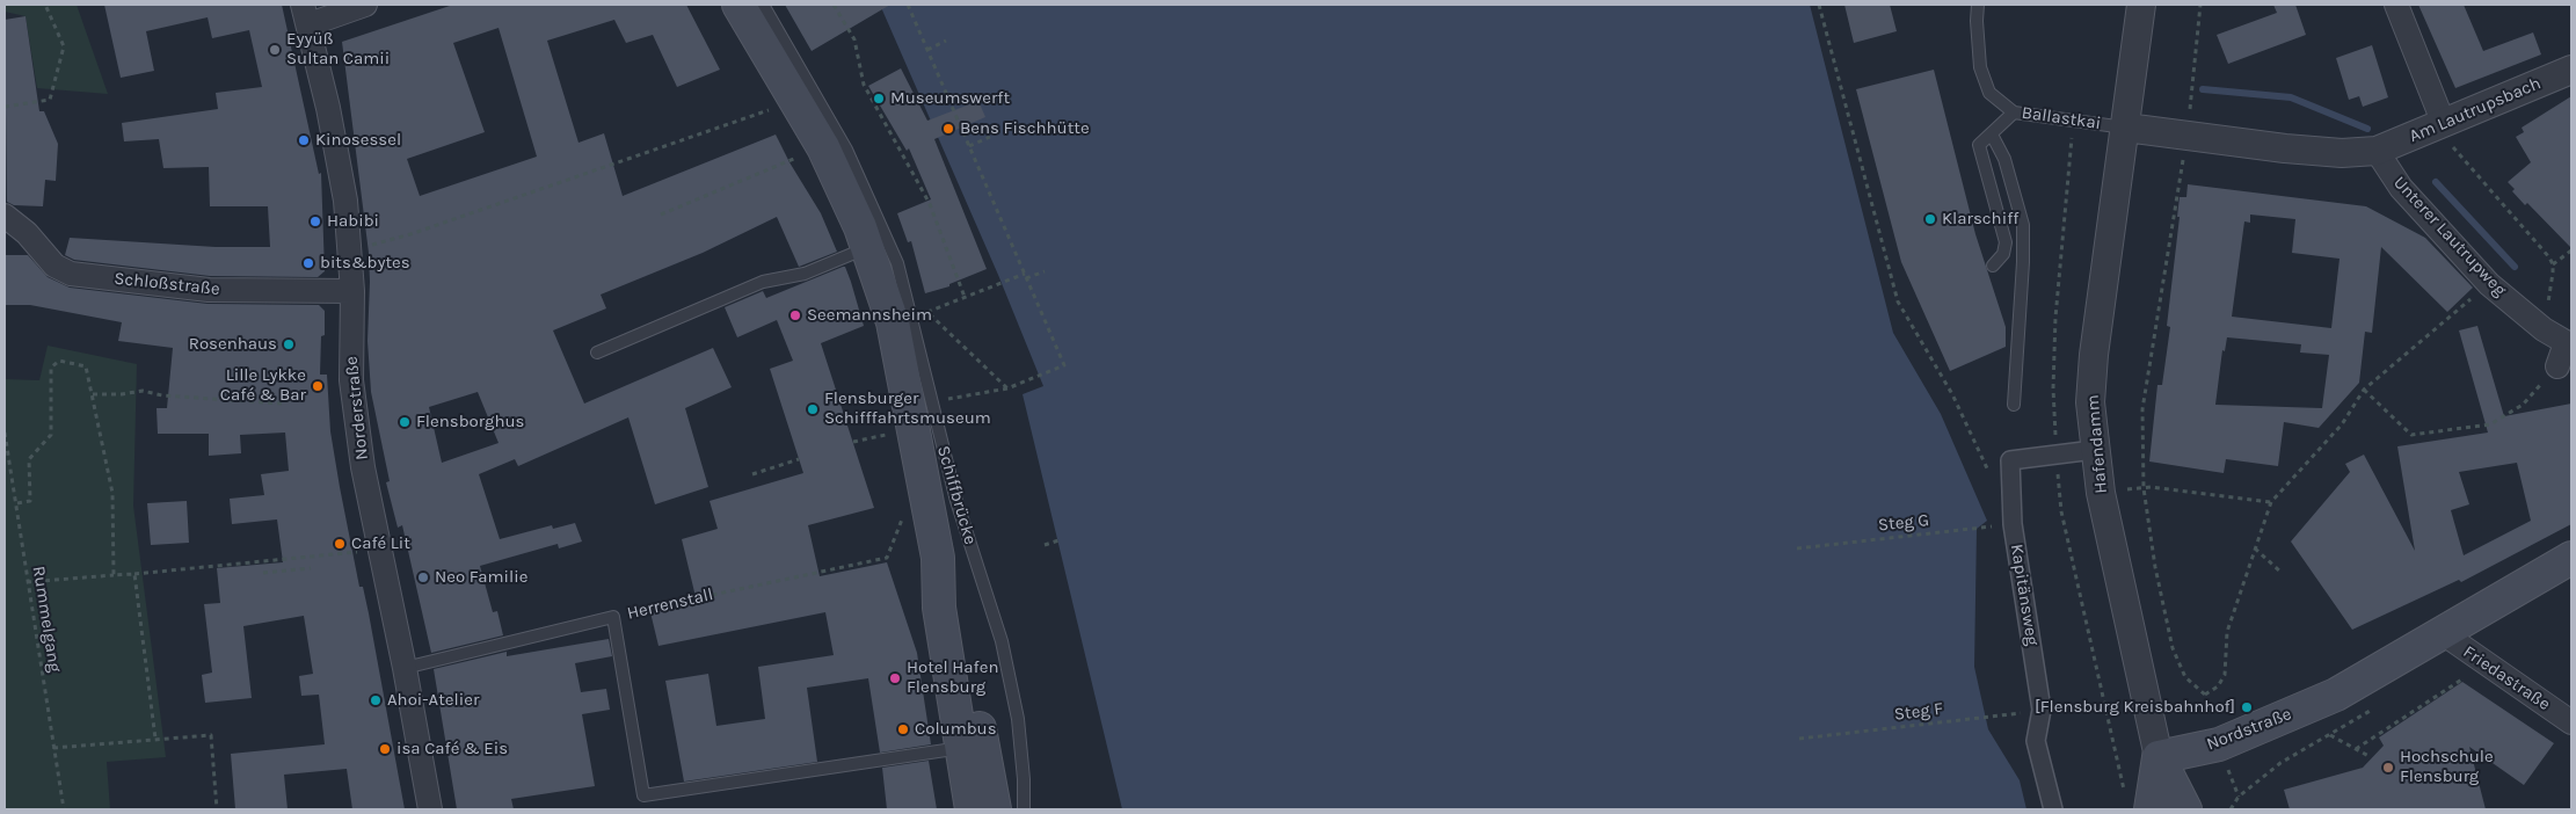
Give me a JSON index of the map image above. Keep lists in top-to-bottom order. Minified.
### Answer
{"streets":{"main road":["Hafendamm","Schiffbrücke","Nordstraße"],"street":["Am Lautrupsbach","Unterer Lautrupweg","Schloßstraße","Norderstraße","Kapitänsweg","Friedastraße"],"lane":["Ballastkai","Herrenstall"],"path":["Steg G","Rummelgang","Steg F"]},"crossings":[["Am Lautrupsbach","Unterer Lautrupweg"],["Ballastkai","Hafendamm"],["Schloßstraße","Norderstraße"],["Norderstraße","Herrenstall"],["Hafendamm","Kapitänsweg"],["Hafendamm","Nordstraße"],["Steg G","Kapitänsweg"],["Kapitänsweg","Steg F"],["Friedastraße","Nordstraße"]],"places":["Eyyüß Sultan Camii","Museumswerft","Bens Fischhütte","Kinosessel","Klarschiff","Habibi","bits&bytes","Seemannsheim","Rosenhaus","Lille Lykke Café & Bar","Flensburger Schifffahrtsmuseum","Flensborghus","Café Lit","Neo Familie","Hotel Hafen Flensburg","Ahoi-Atelier","[Flensburg Kreisbahnhof]","Columbus","isa Café & Eis","Hochschule Flensburg"]}
